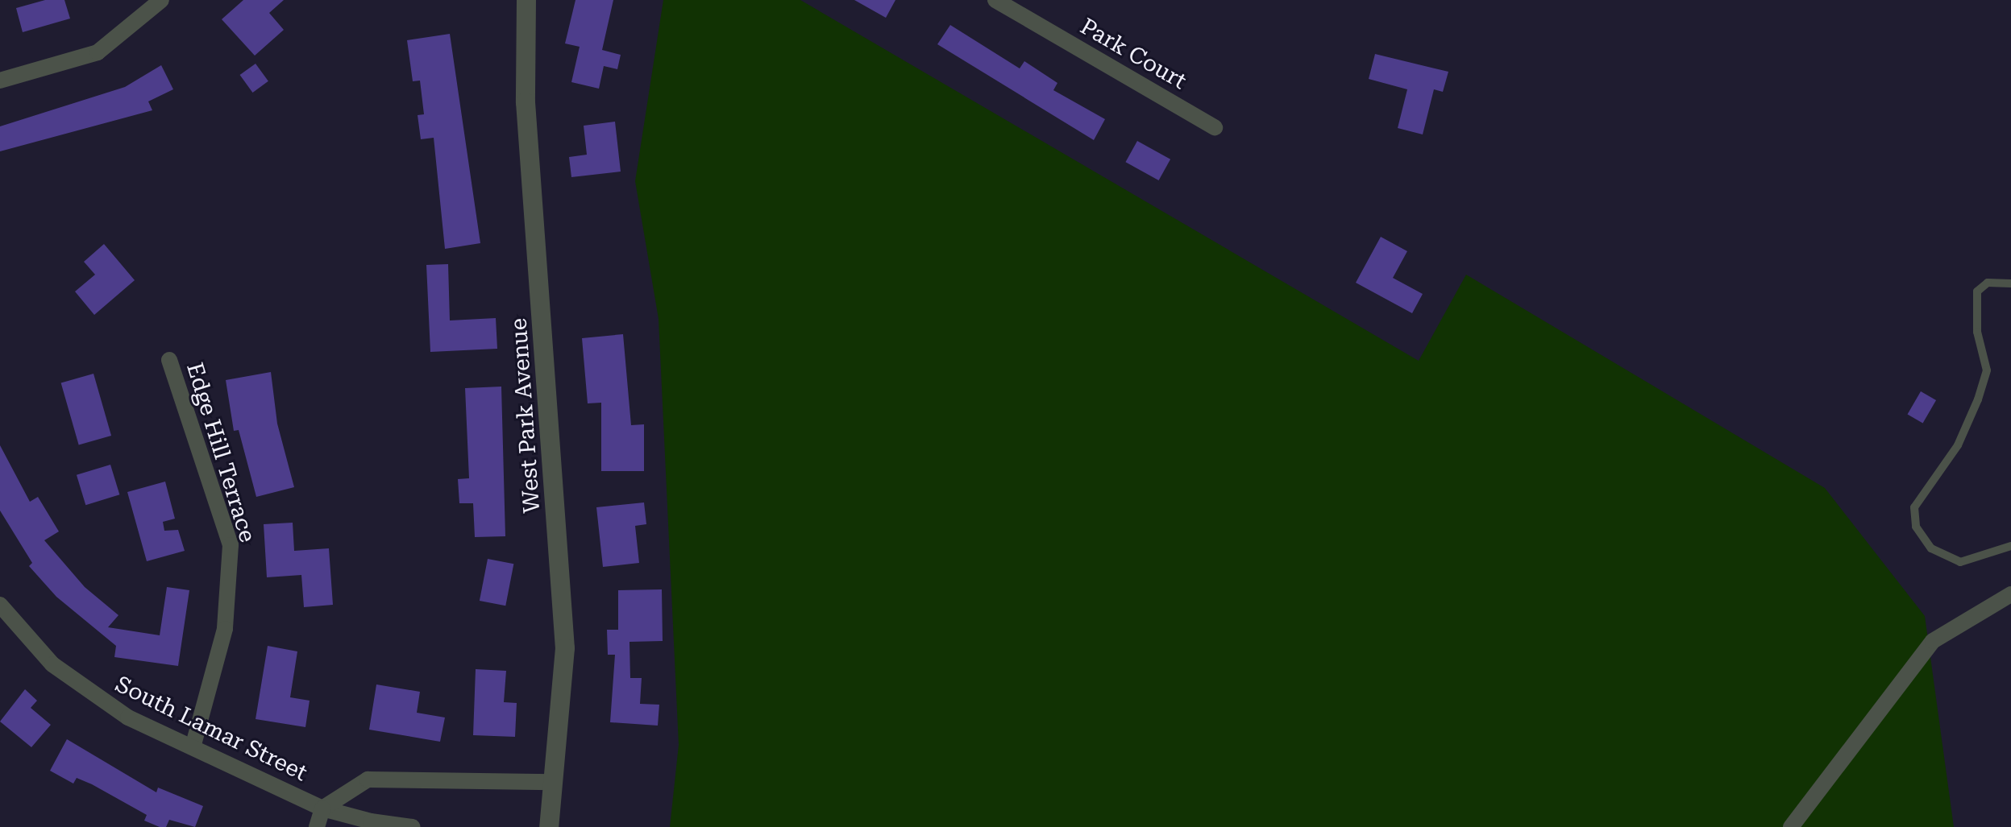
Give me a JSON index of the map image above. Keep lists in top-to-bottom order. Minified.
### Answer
{"streets":{"street":["Park Court","West Park Avenue","Edge Hill Terrace","South Lamar Street"]},"crossings":[["West Park Avenue","South Lamar Street"],["Edge Hill Terrace","South Lamar Street"]]}
